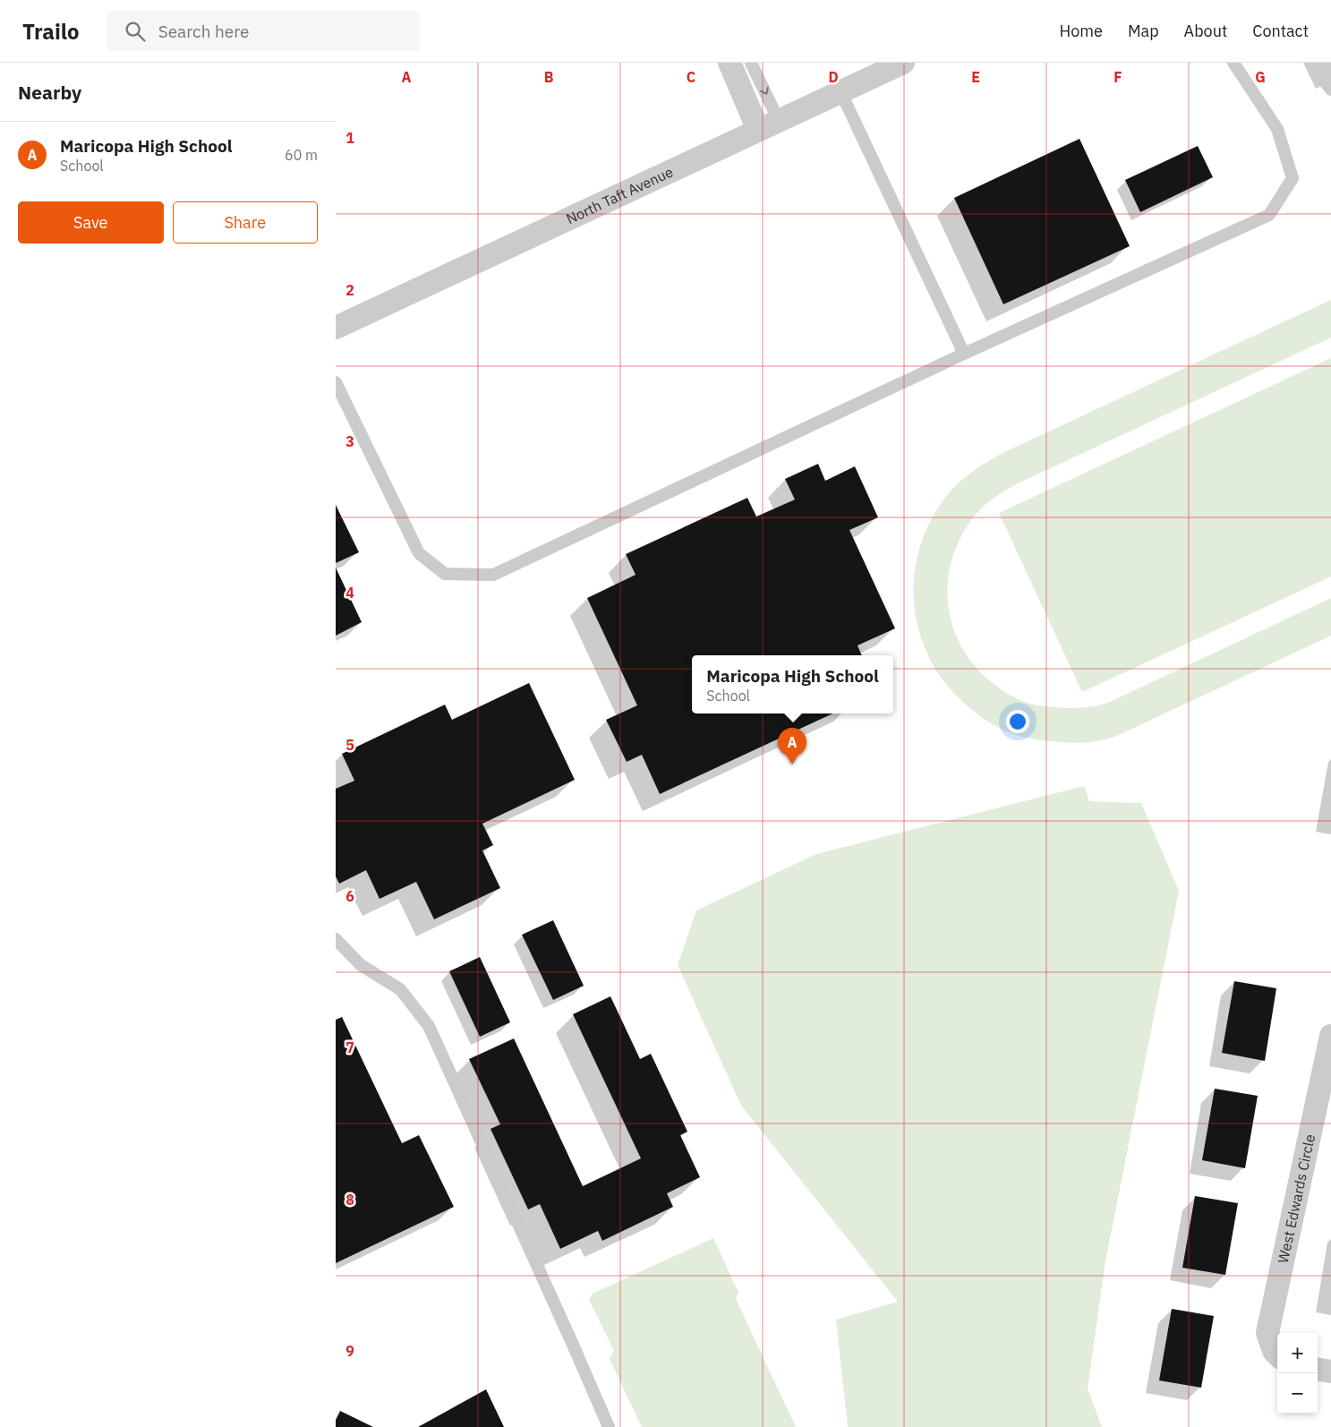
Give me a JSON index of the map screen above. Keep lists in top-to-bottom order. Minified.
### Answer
{"streets":{"street":["North Taft Avenue","West Edwards Circle"]},"page":{"header":"Trailo","search":"Search here","nav":["Home","Map","About","Contact"],"heading":"Nearby","list":[{"mark":"A","name":"Maricopa High School","note":"School","value":"60 m"}],"buttons":["Save","Share"],"popup":["Maricopa High School","School"],"pins":"A","map_buttons":["+","−"]},"grid":{"columns":["A","B","C","D","E","F","G"],"rows":["1","2","3","4","5","6","7","8","9"]}}
